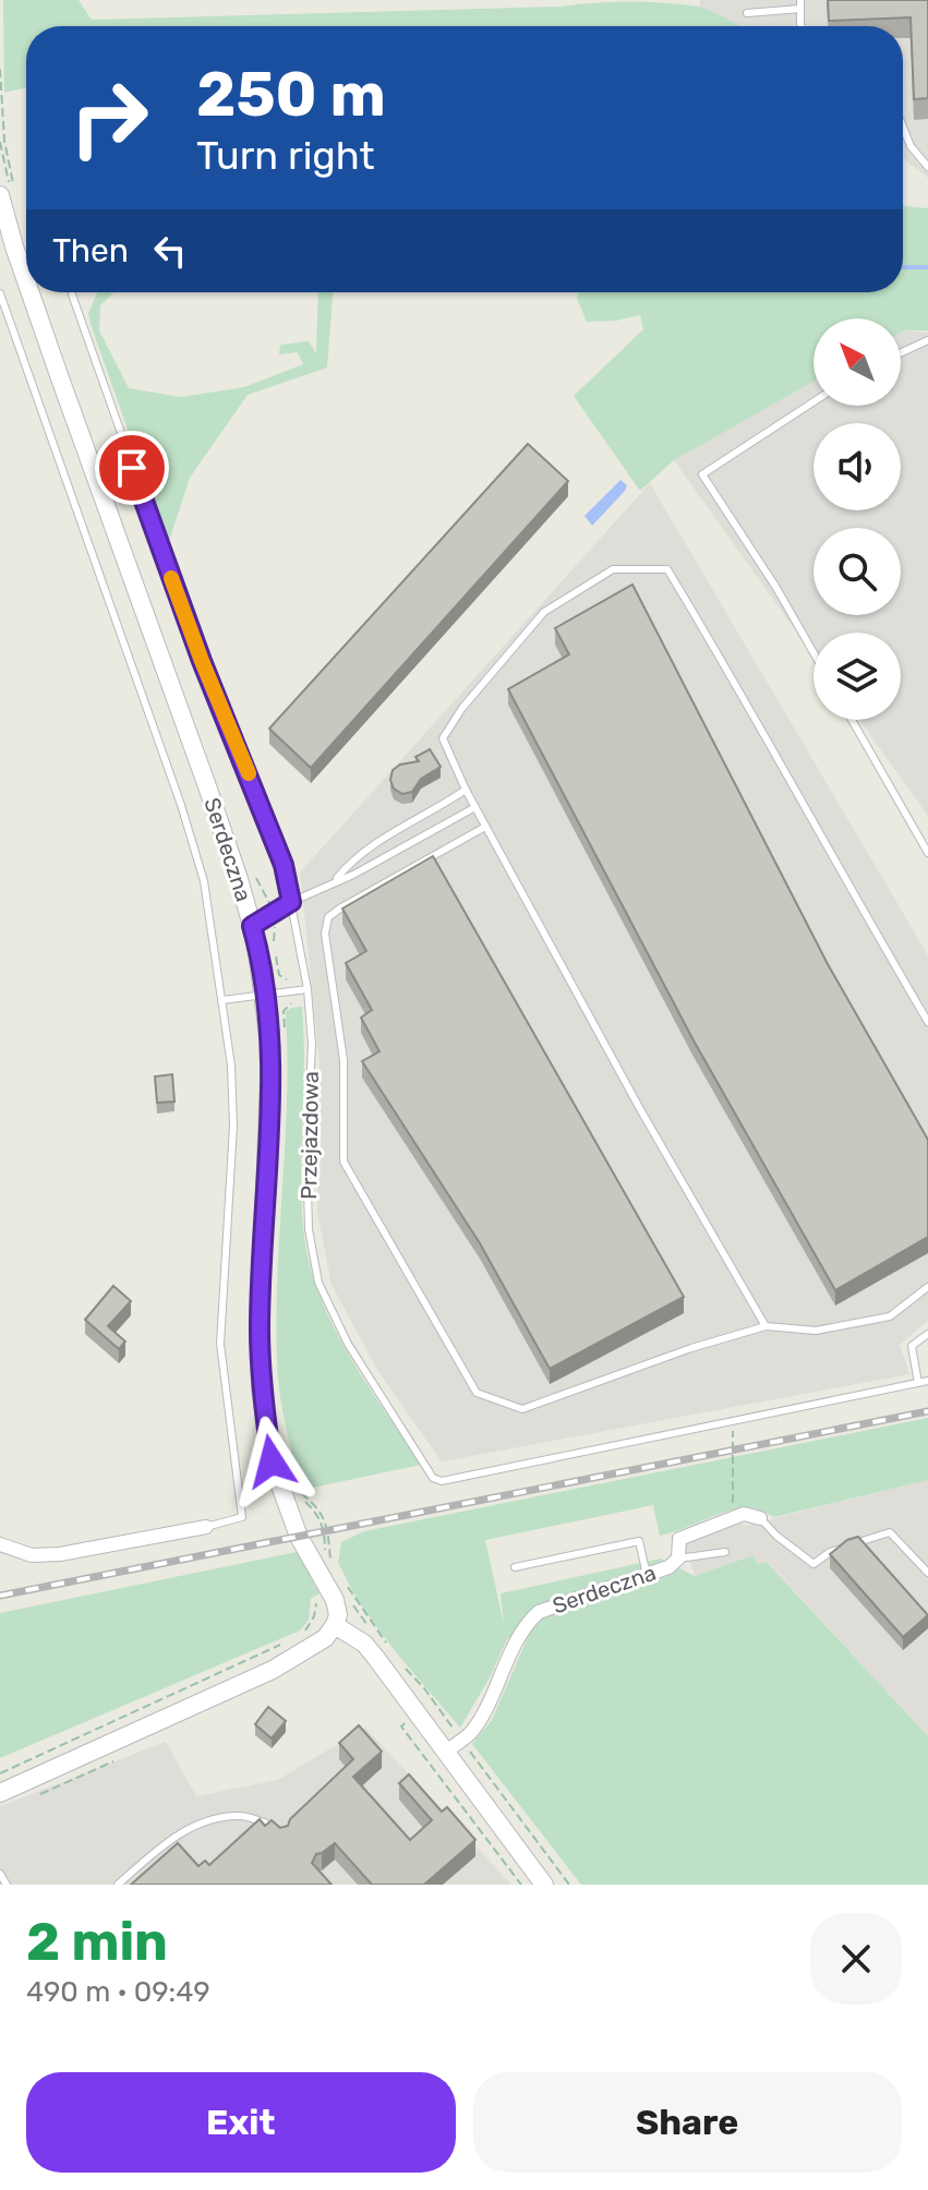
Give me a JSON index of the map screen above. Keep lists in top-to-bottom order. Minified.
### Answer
{"streets":{"street":["Serdeczna"],"lane":["Przejazdowa"]},"north":"top left","page":{"turn":["250 m","Turn right"],"then":"Then","heading":["2 min","490 m · 09:49"],"buttons":["Exit","Share"]}}
